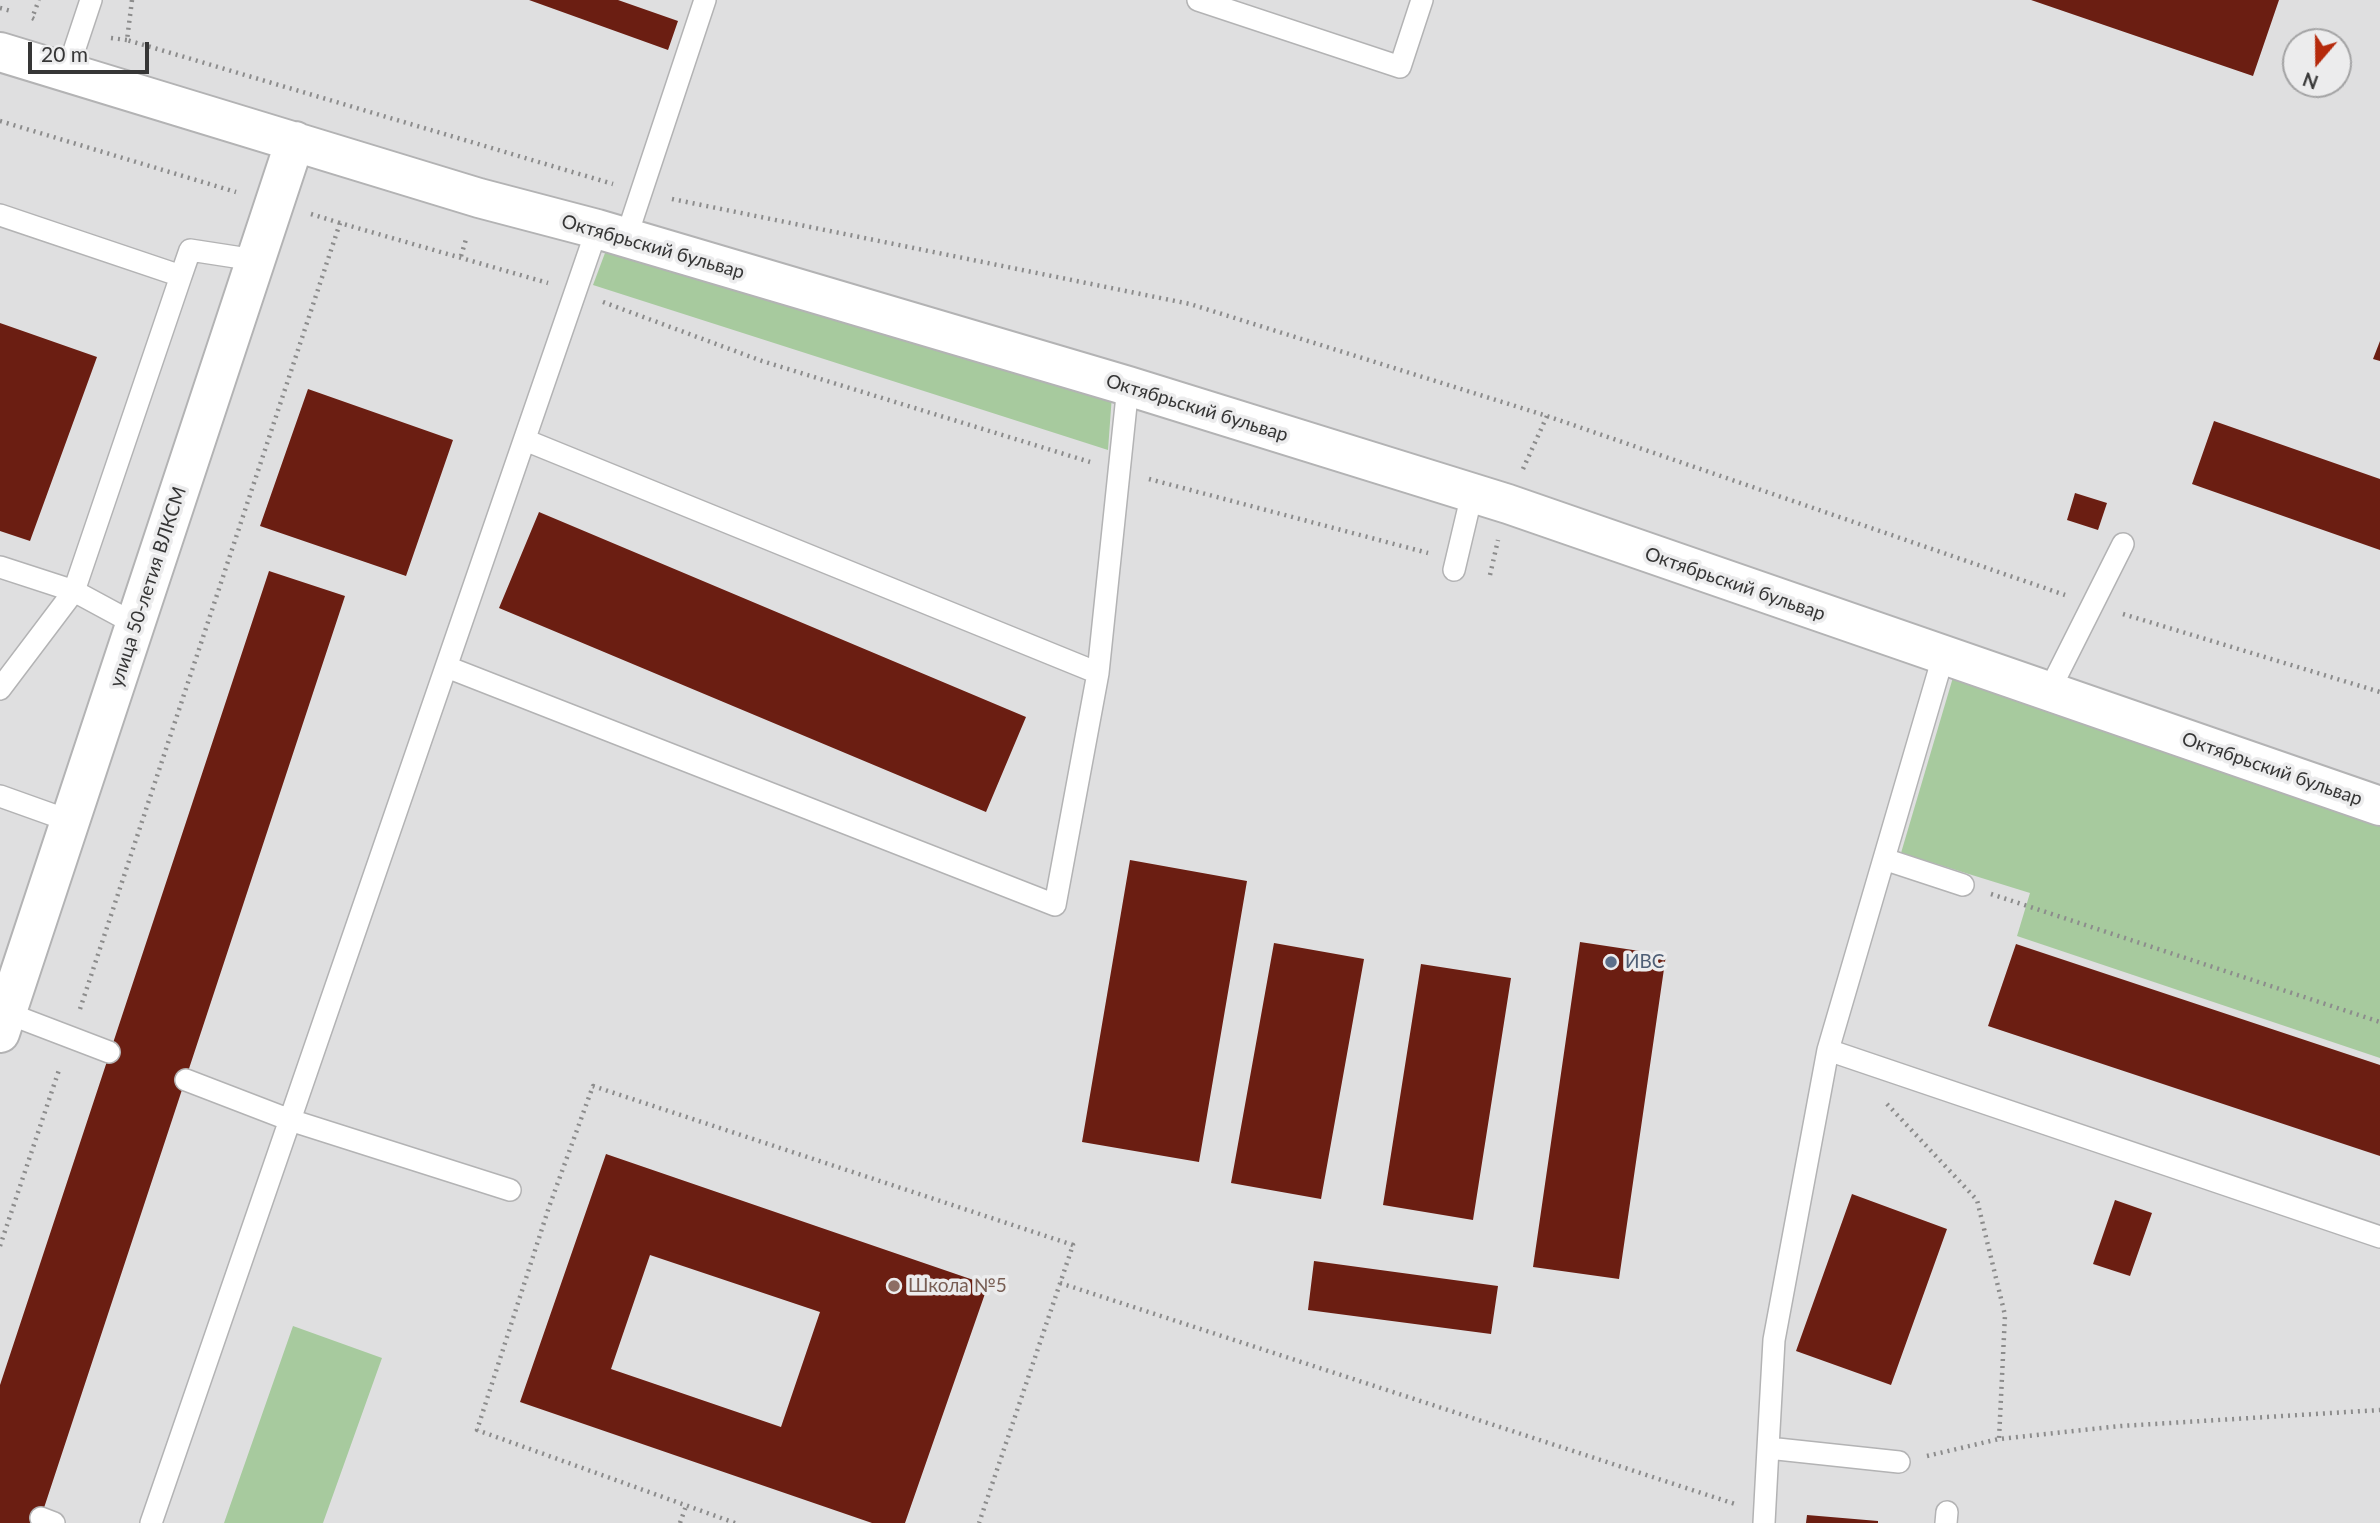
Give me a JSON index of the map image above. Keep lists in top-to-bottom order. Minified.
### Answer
{"streets":{"street":["Октябрьский бульвар","улица 50-летия ВЛКСМ"]},"crossings":[["Октябрьский бульвар","улица 50-летия ВЛКСМ"]],"places":["ИВС","Школа №5"],"scale_bar":"20 m","north":"bottom"}
